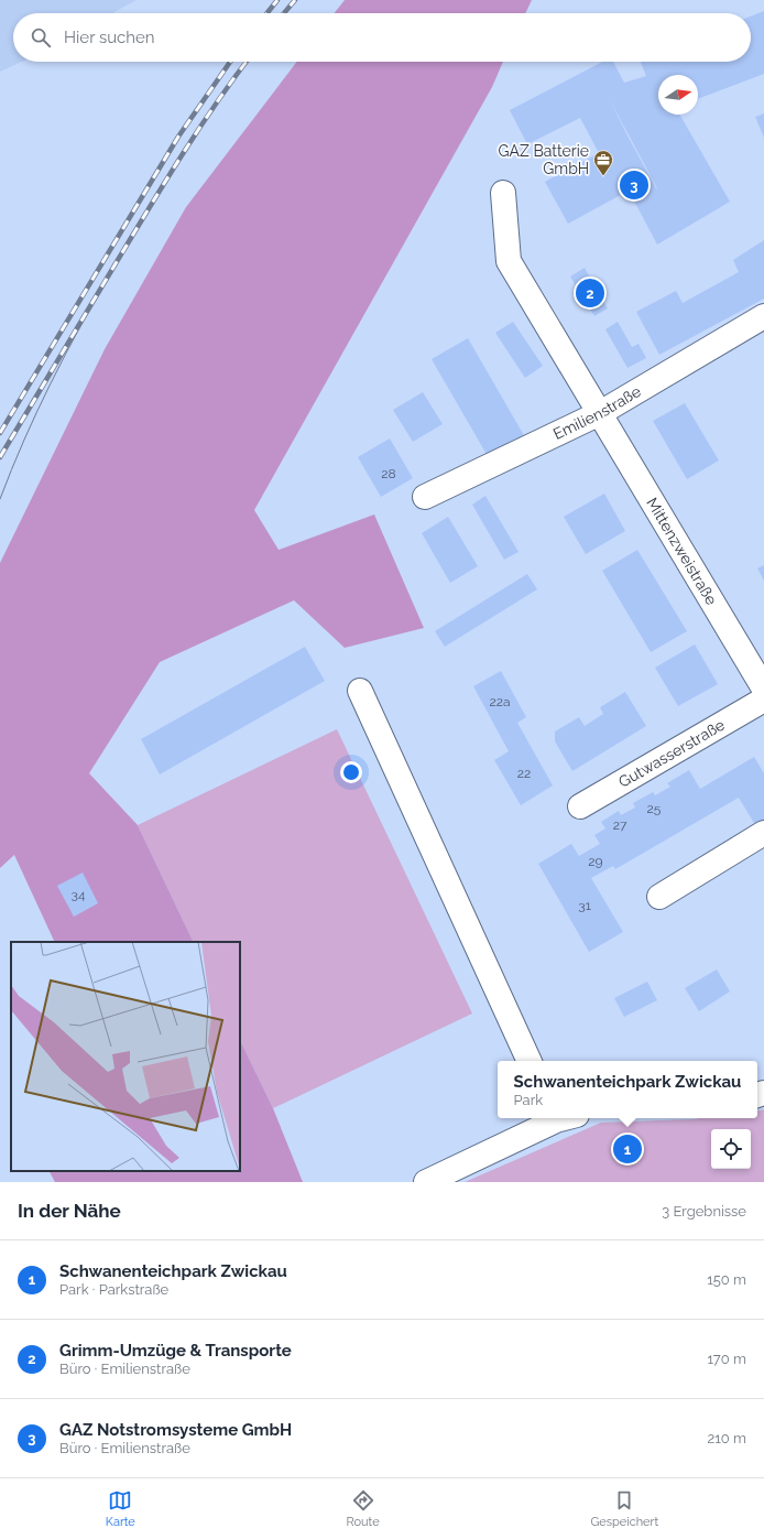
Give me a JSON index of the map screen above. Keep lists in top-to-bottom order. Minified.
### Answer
{"streets":{"street":["Emilienstraße","Mittenzweistraße","Gutwasserstraße"]},"crossings":[["Emilienstraße","Mittenzweistraße"]],"places":{"office":["GAZ Batterie GmbH"]},"house_numbers":["28","22a","22","25","27","29","34","31"],"north":"right","page":{"search":"Hier suchen","pins":["3","2","1"],"popup":["Schwanenteichpark Zwickau","Park"],"heading":["In der Nähe","3 Ergebnisse"],"list":[{"mark":"1","name":"Schwanenteichpark Zwickau","note":"Park · Parkstraße","value":"150 m"},{"mark":"2","name":"Grimm-Umzüge & Transporte","note":"Büro · Emilienstraße","value":"170 m"},{"mark":"3","name":"GAZ Notstromsysteme GmbH","note":"Büro · Emilienstraße","value":"210 m"}],"nav":["Karte","Route","Gespeichert"]}}
